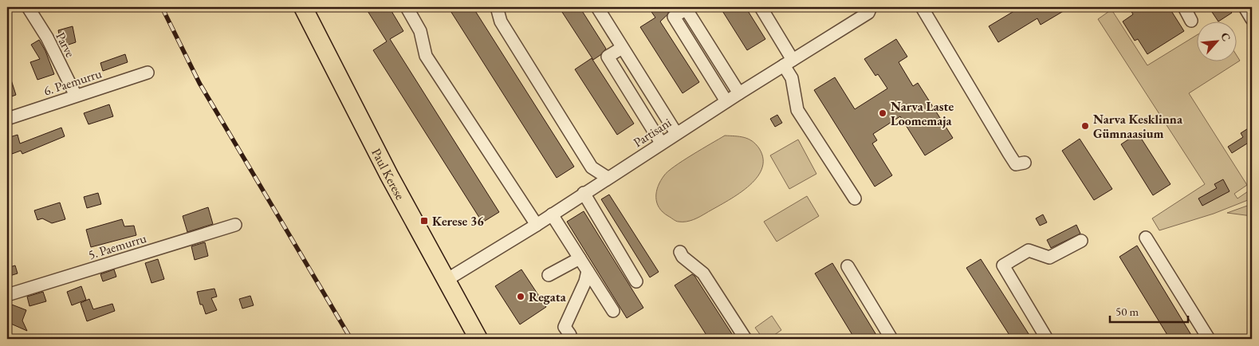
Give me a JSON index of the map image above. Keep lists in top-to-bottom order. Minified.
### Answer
{"streets":{"highway":["Paul Kerese"],"street":["Parve","6. Paemurru","Partisani","5. Paemurru"]},"crossings":[["Parve","6. Paemurru"],["Partisani","Paul Kerese"]],"places":{"other":["Narva Laste Loomemaja","Narva Kesklinna Gümnaasium","Regata"],"transit":["Kerese 36"]},"scale_bar":"50 m","north":"top right"}
